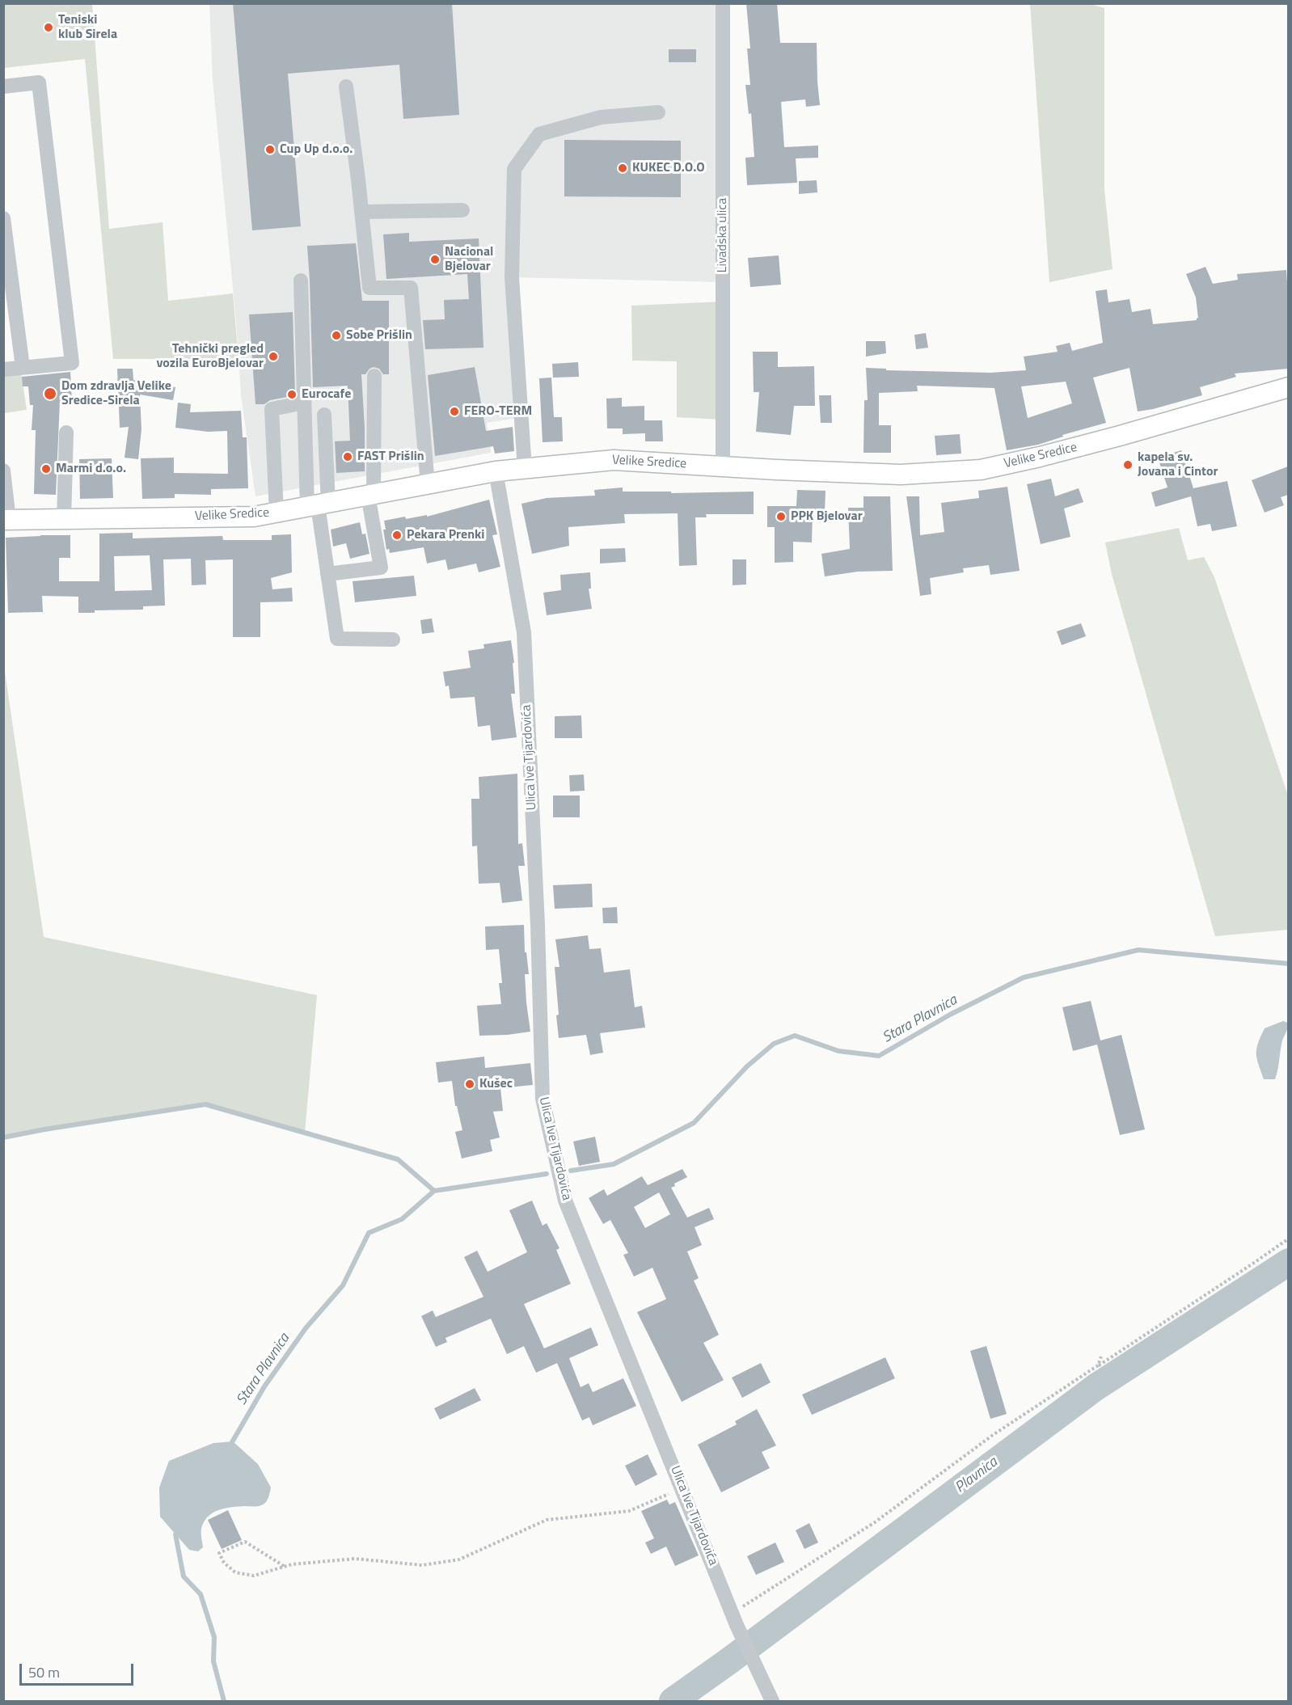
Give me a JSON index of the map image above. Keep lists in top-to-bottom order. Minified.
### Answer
{"streets":{"main road":["Velike Sredice"],"street":["Livadska ulica","Ulica Ive Tijardovića"]},"crossings":[["Livadska ulica","Velike Sredice"],["Velike Sredice","Ulica Ive Tijardovića"]],"water":["Stara Plavnica","Plavnica"],"places":["Teniski klub Sirela","Cup Up d.o.o.","KUKEC D.O.O","Nacional Bjelovar","Sobe Prišlin","Tehnički pregled vozila EuroBjelovar","Dom zdravlja Velike Sredice-Sirela","Eurocafe","FERO-TERM","FAST Prišlin","kapela sv. Jovana i Cintor","Marmi d.o.o.","PPK Bjelovar","Pekara Prenki","Kušec"],"scale_bar":"50 m"}
